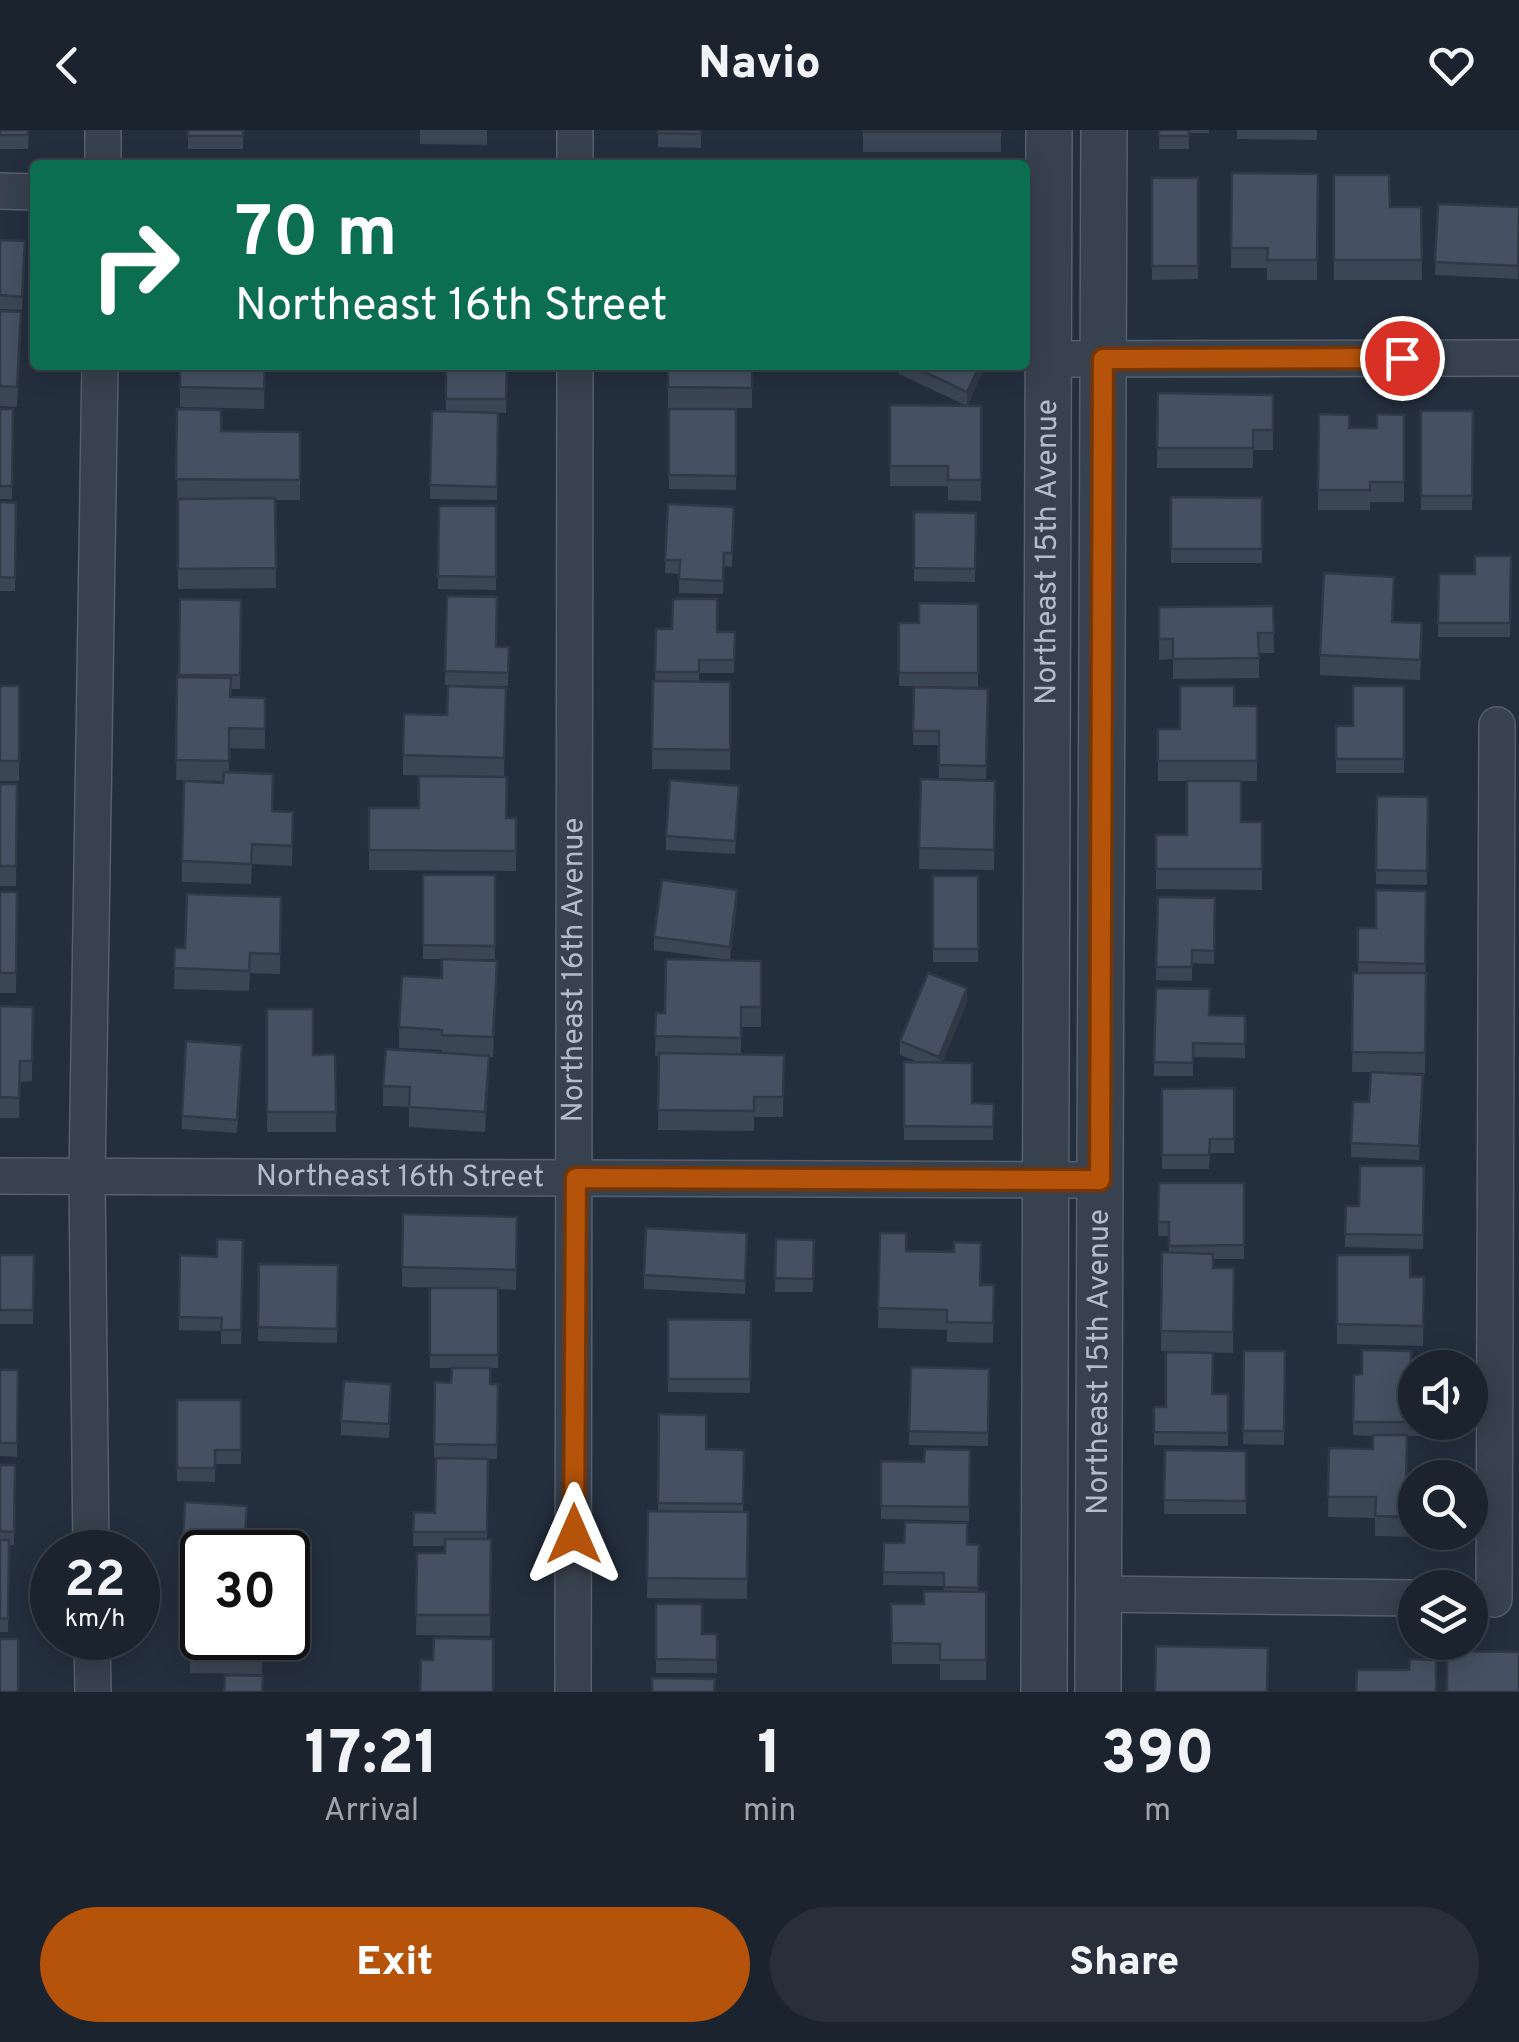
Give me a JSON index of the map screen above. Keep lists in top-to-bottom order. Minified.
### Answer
{"streets":{"street":["Northeast 15th Avenue","Northeast 16th Avenue","Northeast 16th Street"]},"crossings":[["Northeast 15th Avenue","Northeast 16th Street"],["Northeast 16th Avenue","Northeast 16th Street"]],"page":{"header":"Navio","turn":["70 m","Northeast 16th Street"],"speed":"22 km/h","limit":"30","eta":["17:21","Arrival","1","min","390","m"],"buttons":["Exit","Share"]}}
